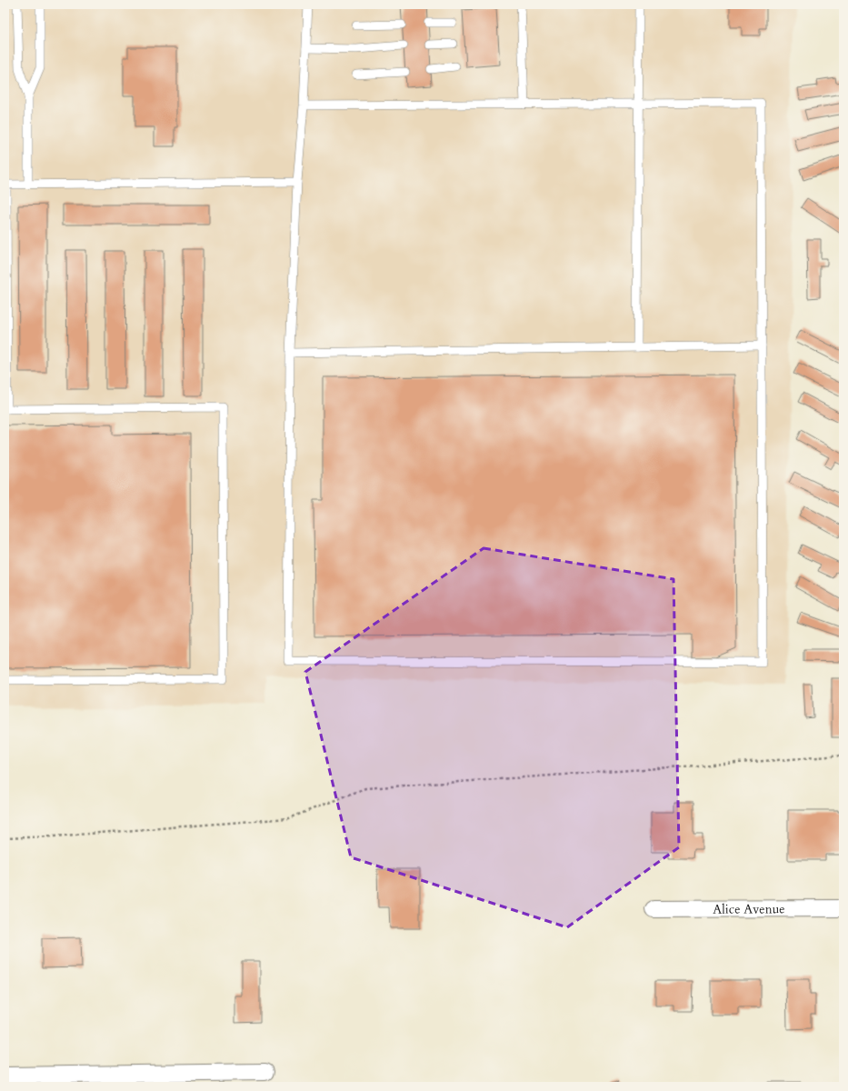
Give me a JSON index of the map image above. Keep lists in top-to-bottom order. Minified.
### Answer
{"streets":{"street":["Alice Avenue"]}}
